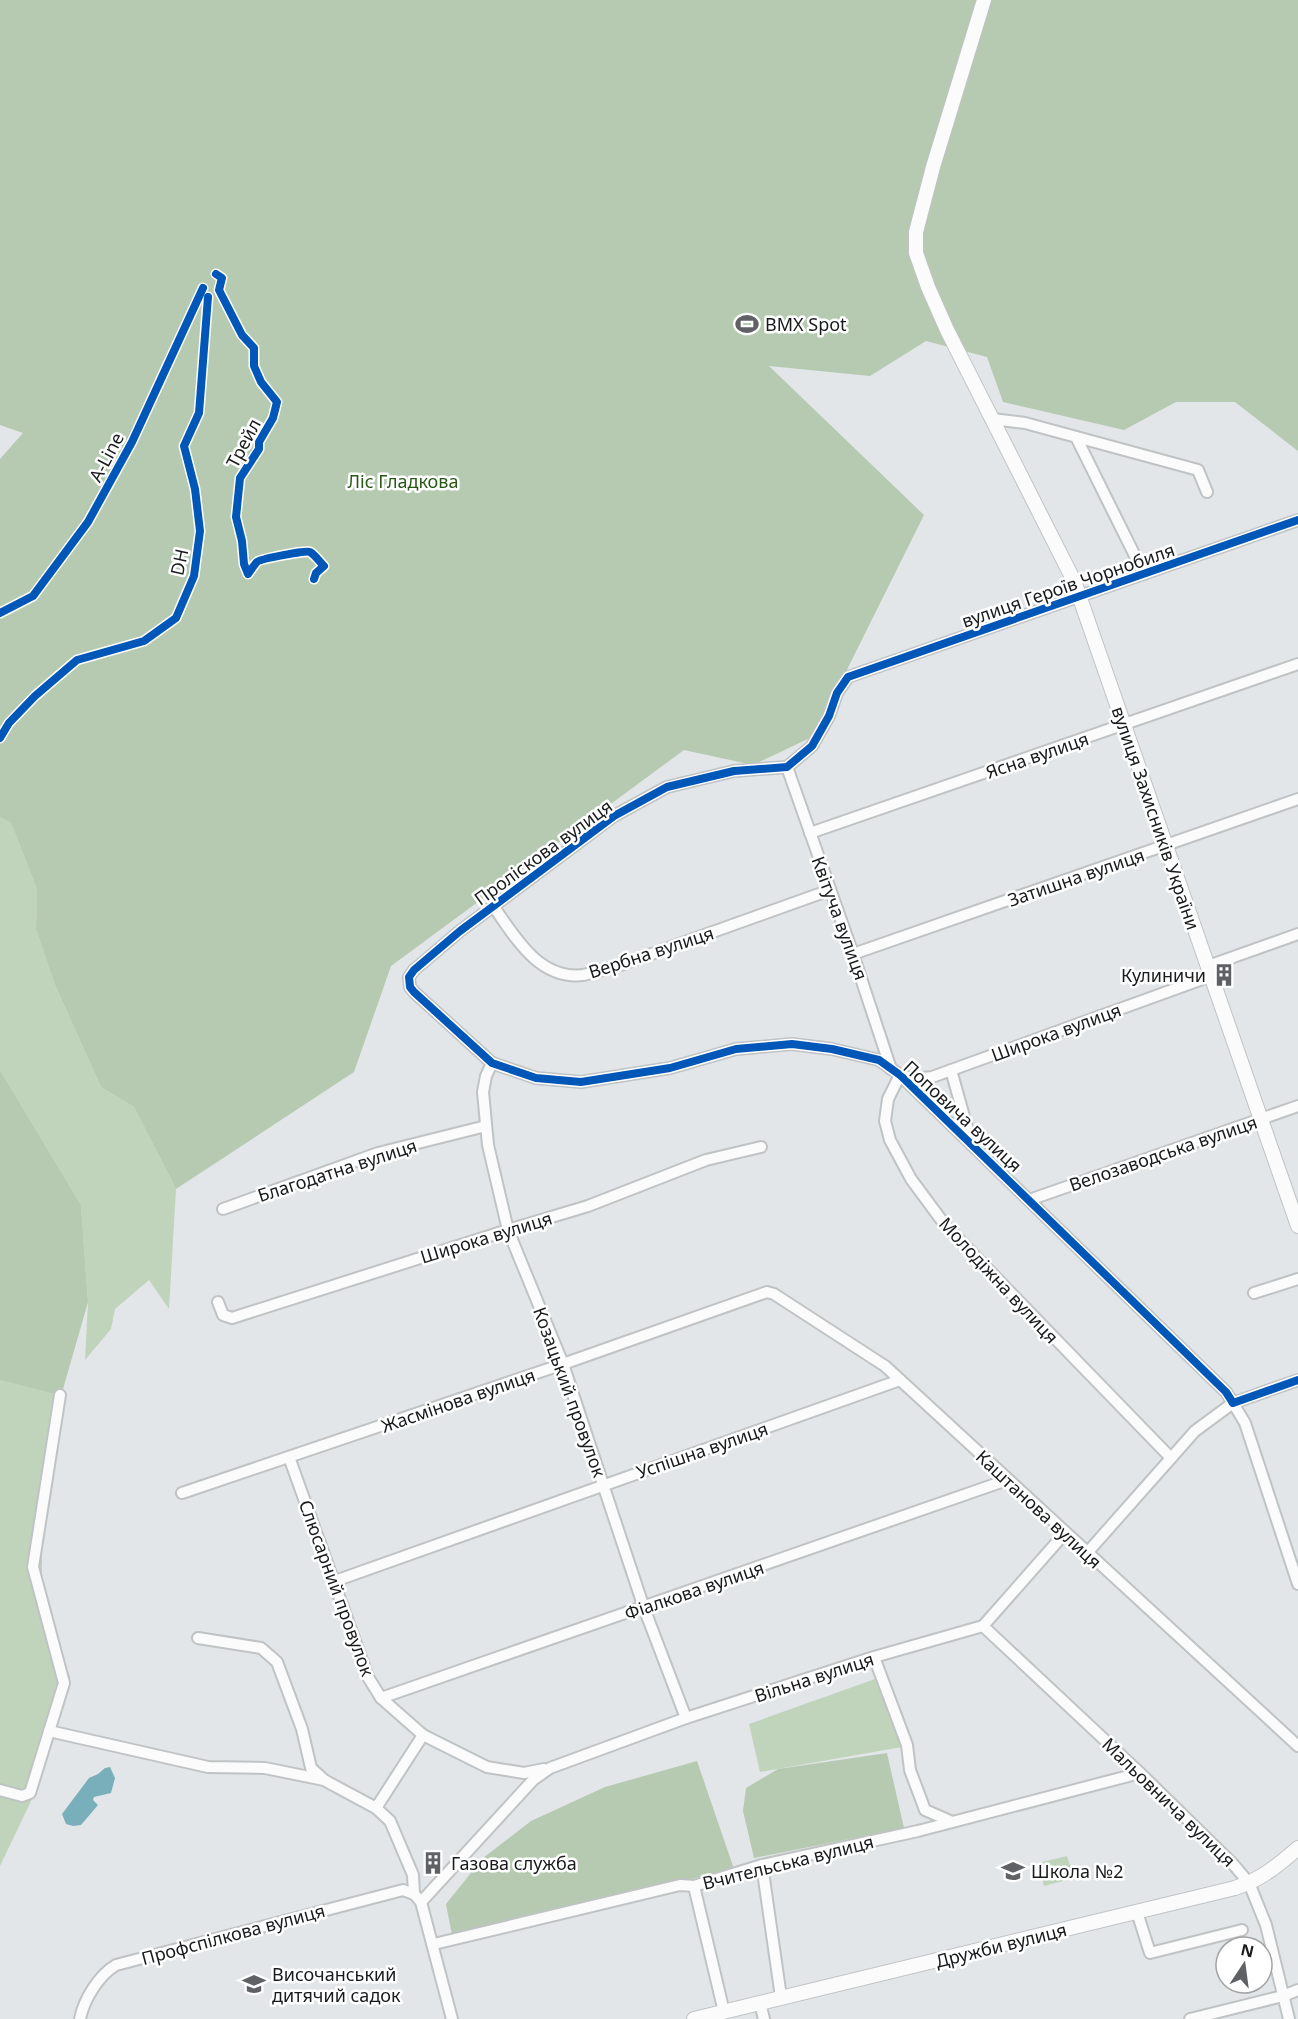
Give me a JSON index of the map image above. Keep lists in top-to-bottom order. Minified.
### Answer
{"streets":{"street":["вулиця Героїв Чорнобиля","Ясна вулиця","вулиця Захисників України","Проліскова вулиця","Затишна вулиця","Квітуча вулиця","Вербна вулиця","Широка вулиця","Поповича вулиця","Велозаводська вулиця","Благодатна вулиця","Молодіжна вулиця","Козацький провулок","Жасмінова вулиця","Успішна вулиця","Каштанова вулиця","Слюсарний провулок","Фіалкова вулиця","Вільна вулиця","Мальовнича вулиця","Вчительська вулиця","Профспілкова вулиця","Дружби вулиця"],"cycle path":["Трейл","A-Line","DH"]},"crossings":[["вулиця Героїв Чорнобиля","вулиця Захисників України"],["вулиця Героїв Чорнобиля","Проліскова вулиця"],["вулиця Героїв Чорнобиля","Квітуча вулиця"],["Ясна вулиця","вулиця Захисників України"],["Ясна вулиця","Квітуча вулиця"],["вулиця Захисників України","Затишна вулиця"],["вулиця Захисників України","Широка вулиця"],["вулиця Захисників України","Велозаводська вулиця"],["Проліскова вулиця","Квітуча вулиця"],["Проліскова вулиця","Вербна вулиця"],["Проліскова вулиця","Поповича вулиця"],["Затишна вулиця","Квітуча вулиця"],["Квітуча вулиця","Вербна вулиця"],["Квітуча вулиця","Широка вулиця"],["Квітуча вулиця","Поповича вулиця"],["Квітуча вулиця","Молодіжна вулиця"],["Широка вулиця","Поповича вулиця"],["Широка вулиця","Молодіжна вулиця"],["Широка вулиця","Козацький провулок"],["Поповича вулиця","Велозаводська вулиця"],["Поповича вулиця","Молодіжна вулиця"],["Поповича вулиця","Козацький провулок"],["Благодатна вулиця","Козацький провулок"],["Козацький провулок","Жасмінова вулиця"],["Козацький провулок","Успішна вулиця"],["Козацький провулок","Фіалкова вулиця"],["Козацький провулок","Вільна вулиця"],["Жасмінова вулиця","Каштанова вулиця"],["Жасмінова вулиця","Слюсарний провулок"],["Успішна вулиця","Каштанова вулиця"],["Успішна вулиця","Слюсарний провулок"],["Каштанова вулиця","Фіалкова вулиця"],["Слюсарний провулок","Фіалкова вулиця"],["Слюсарний провулок","Вільна вулиця"],["Вільна вулиця","Мальовнича вулиця"],["Вільна вулиця","Профспілкова вулиця"],["Мальовнича вулиця","Вчительська вулиця"],["Мальовнича вулиця","Дружби вулиця"]],"parks":["Ліс Гладкова"],"places":{"sports":["BMX Spot"],"building":["Кулиничи","Газова служба"],"school or university":["Школа №2","Височанський дитячий садок"]},"north":"top"}
